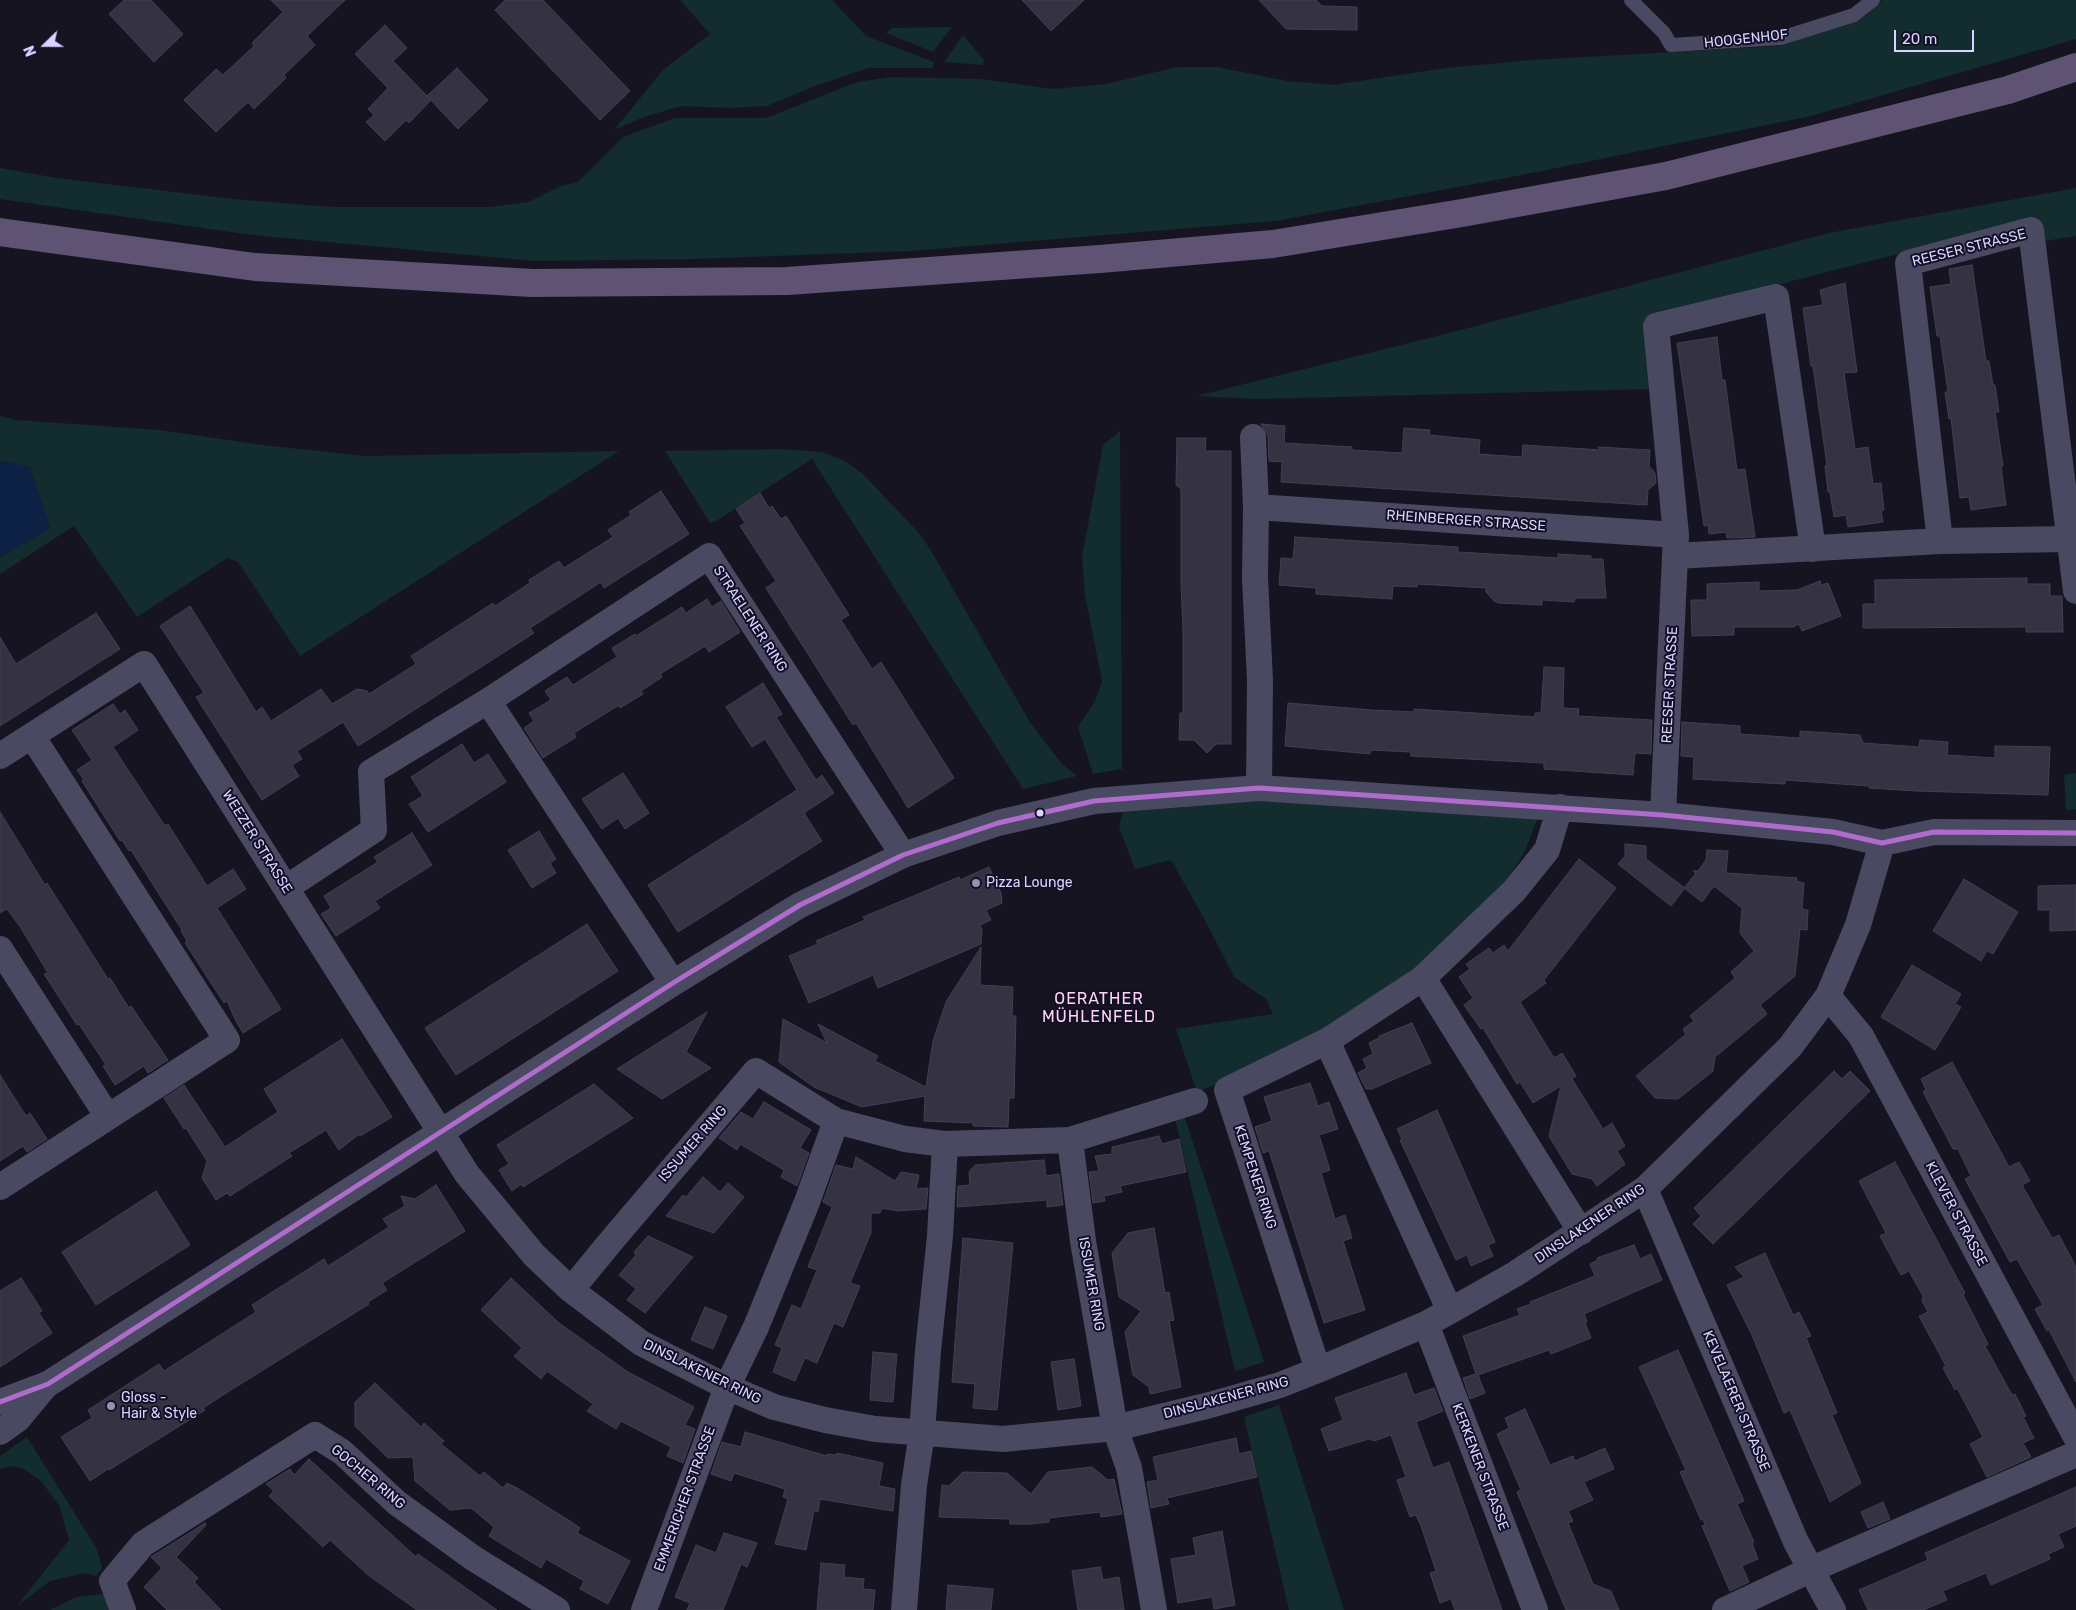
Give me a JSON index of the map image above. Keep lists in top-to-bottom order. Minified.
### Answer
{"streets":{"street":["REESER STRASSE","RHEINBERGER STRASSE","STRAELENER RING","WEEZER STRASSE","ISSUMER RING","KEMPENER RING","KLEVER STRASSE","DINSLAKENER RING","KEVELAERER STRASSE","KERKENER STRASSE","GOCHER RING","EMMERICHER STRASSE"],"lane":["HOOGENHOF"]},"crossings":[["REESER STRASSE","RHEINBERGER STRASSE"],["STRAELENER RING","WEEZER STRASSE"],["WEEZER STRASSE","DINSLAKENER RING"],["ISSUMER RING","DINSLAKENER RING"],["KEMPENER RING","DINSLAKENER RING"],["KLEVER STRASSE","DINSLAKENER RING"],["DINSLAKENER RING","KEVELAERER STRASSE"],["DINSLAKENER RING","KERKENER STRASSE"],["DINSLAKENER RING","EMMERICHER STRASSE"]],"districts":["OERATHER MÜHLENFELD"],"places":["Pizza Lounge","Gloss - Hair & Style"],"scale_bar":"20 m","north":"left"}
